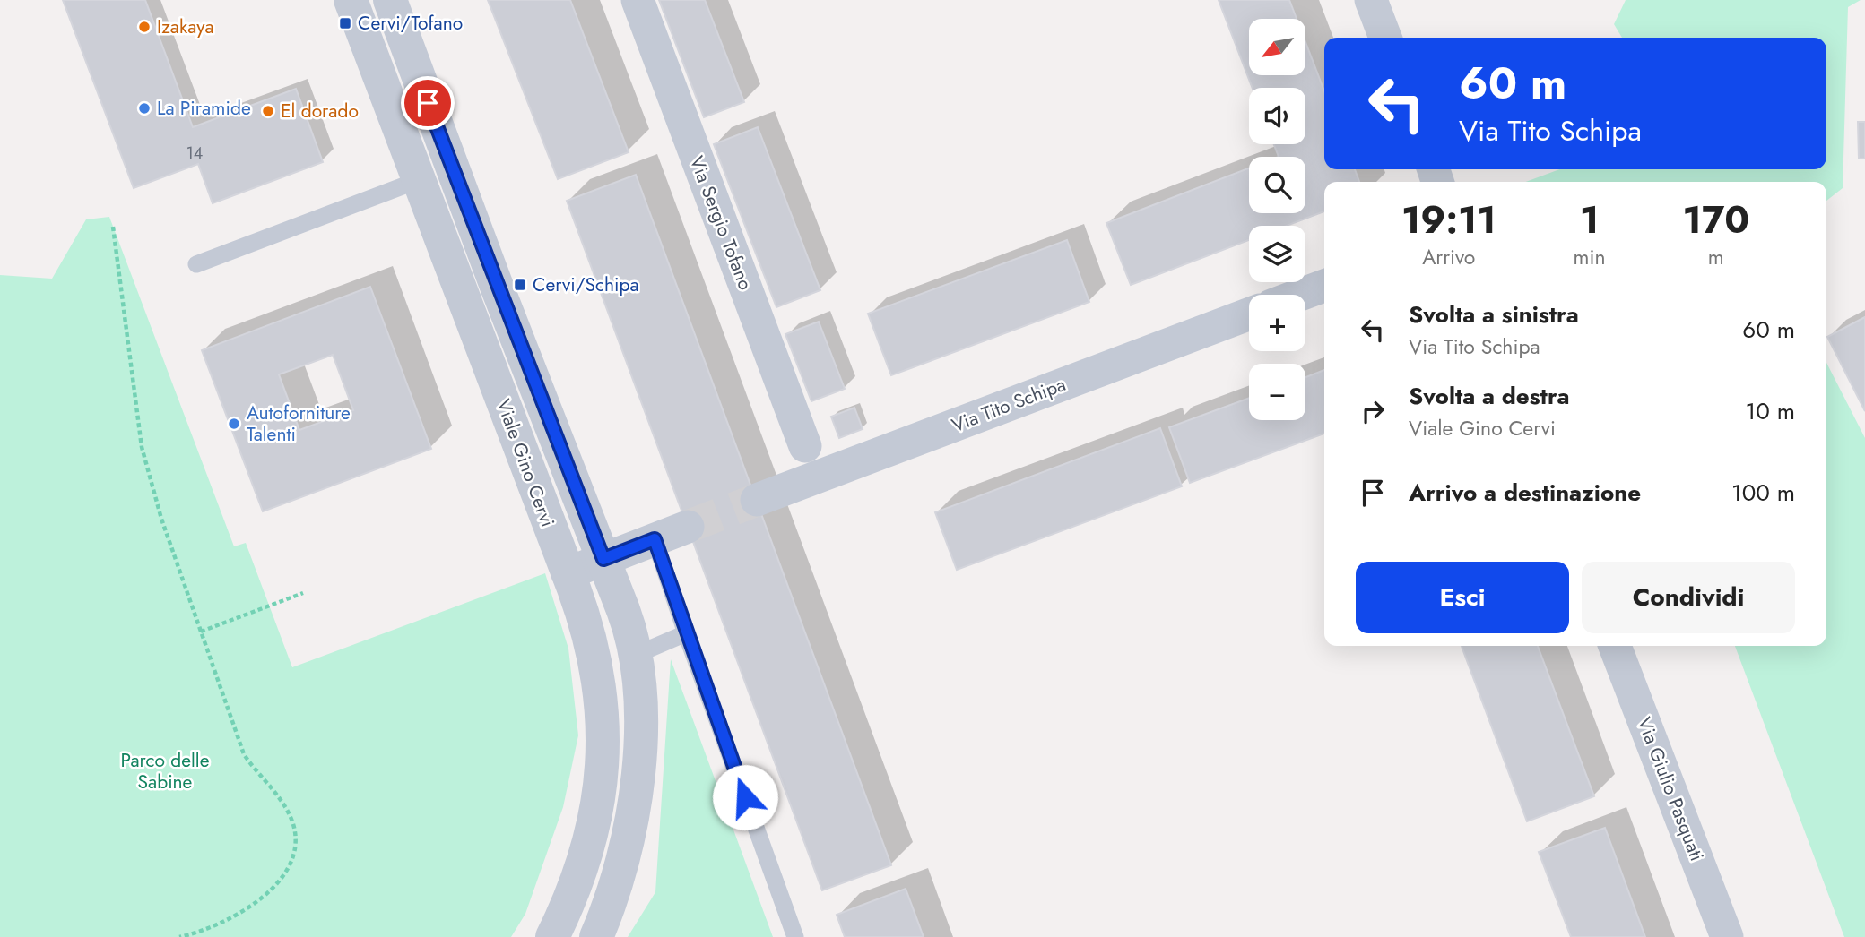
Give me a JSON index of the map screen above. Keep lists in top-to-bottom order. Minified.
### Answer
{"streets":{"street":["Via Sergio Tofano","Via Tito Schipa","Viale Gino Cervi","Via Giulio Pasquati"]},"parks":["Parco delle Sabine"],"places":{"transit":["Cervi/Tofano","Cervi/Schipa"],"other":["Izakaya","La Piramide","El dorado","Autoforniture Talenti"]},"house_numbers":["14"],"north":"bottom left","page":{"map_buttons":["+","−"],"turn":["60 m","Via Tito Schipa"],"eta":["19:11","Arrivo","1","min","170","m"],"list":[{"name":"Svolta a sinistra","note":"Via Tito Schipa","value":"60 m"},{"name":"Svolta a destra","note":"Viale Gino Cervi","value":"10 m"},{"name":"Arrivo a destinazione","value":"100 m"}],"buttons":["Esci","Condividi"]}}
